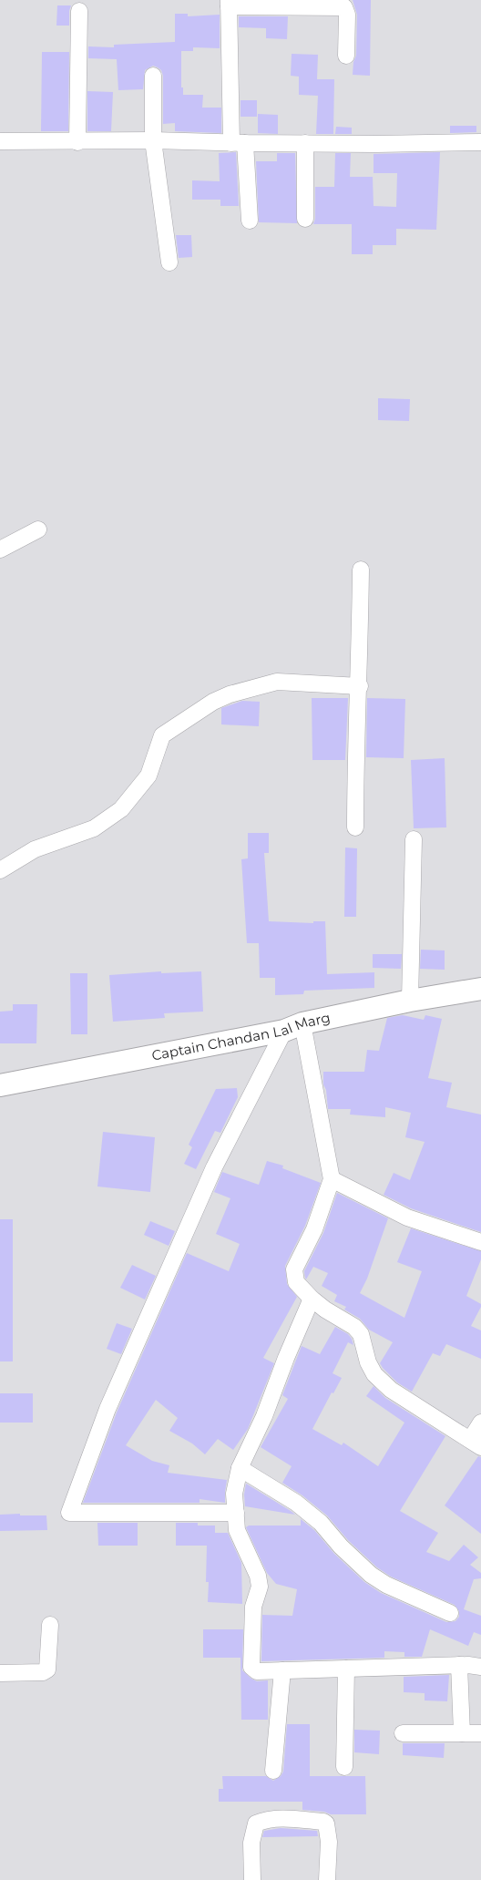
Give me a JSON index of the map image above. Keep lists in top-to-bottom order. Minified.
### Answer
{"streets":{"street":["Captain Chandan Lal Marg"]}}
